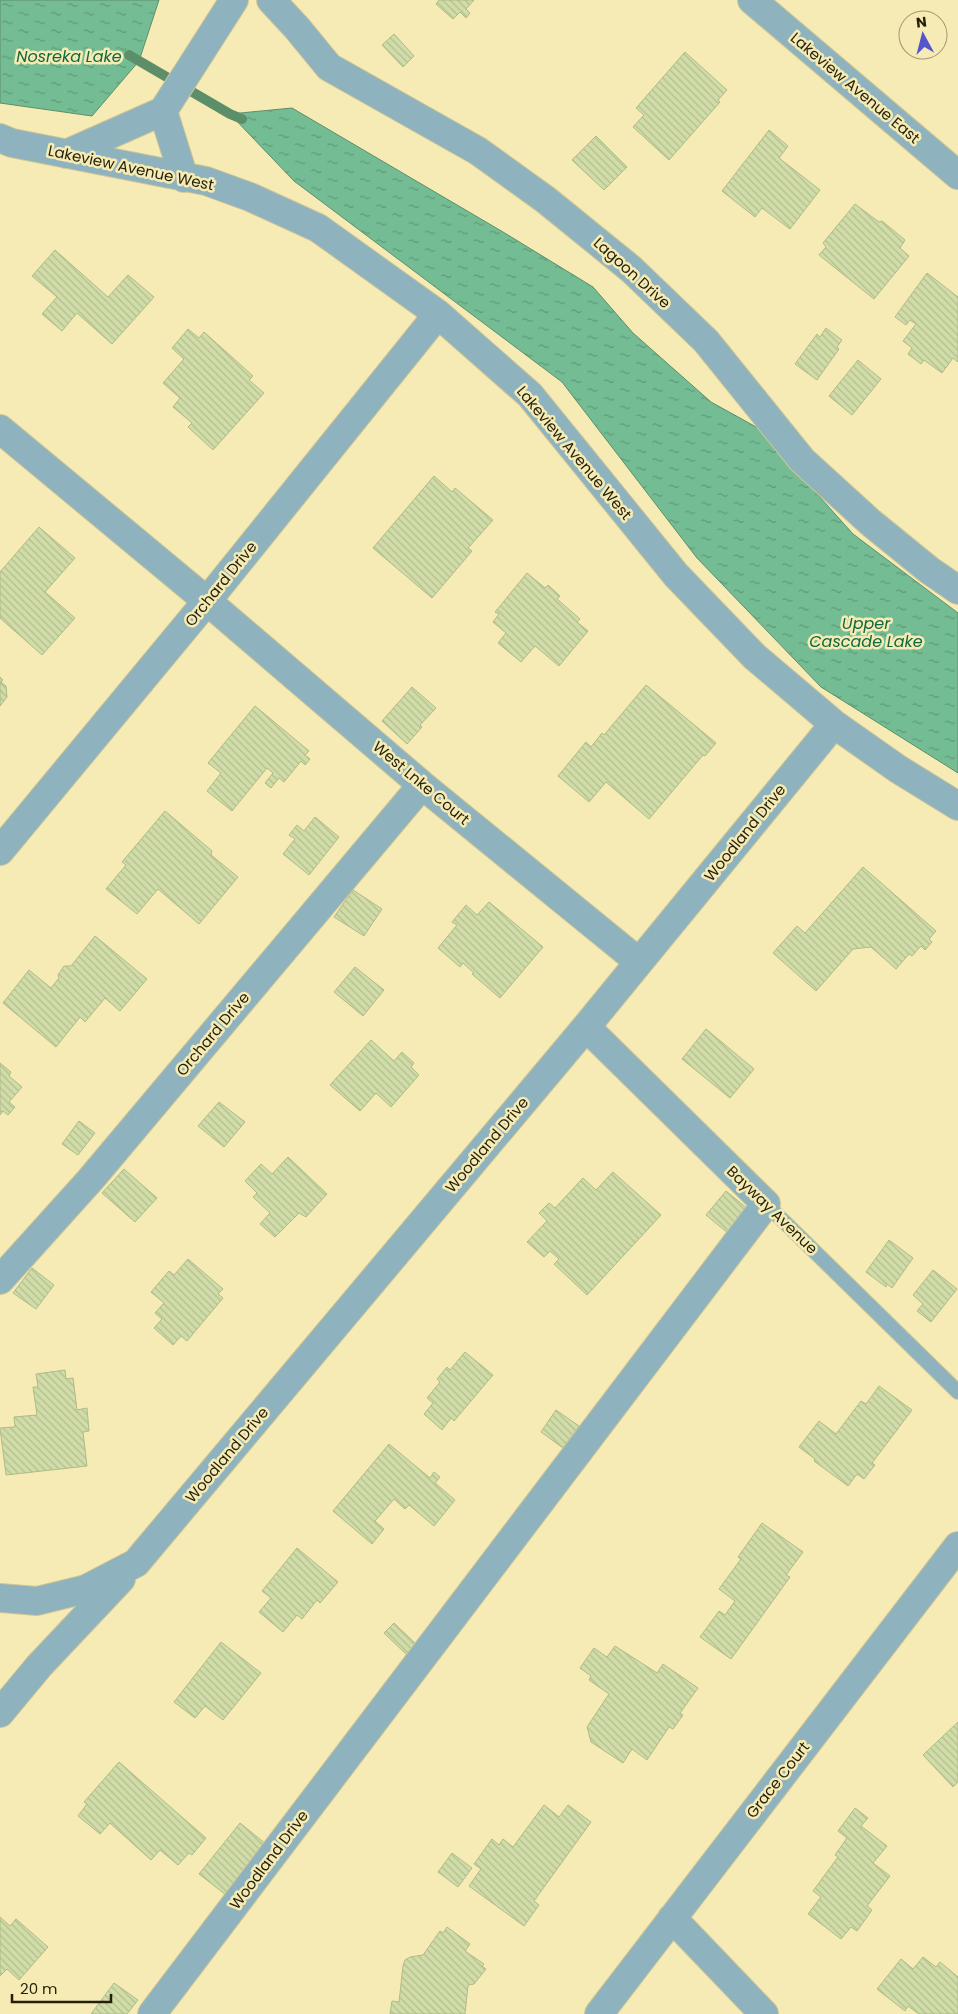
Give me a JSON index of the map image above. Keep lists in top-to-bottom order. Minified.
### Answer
{"streets":{"street":["Lakeview Avenue East","Lakeview Avenue West","Lagoon Drive","Orchard Drive","West Lnke Court","Woodland Drive","Bayway Avenue","Grace Court"]},"crossings":[["Lakeview Avenue West","Orchard Drive"],["Lakeview Avenue West","Woodland Drive"],["Orchard Drive","West Lnke Court"],["West Lnke Court","Woodland Drive"],["Woodland Drive","Bayway Avenue"]],"water":["Nosreka Lake","Upper Cascade Lake"],"scale_bar":"20 m","north":"top"}
